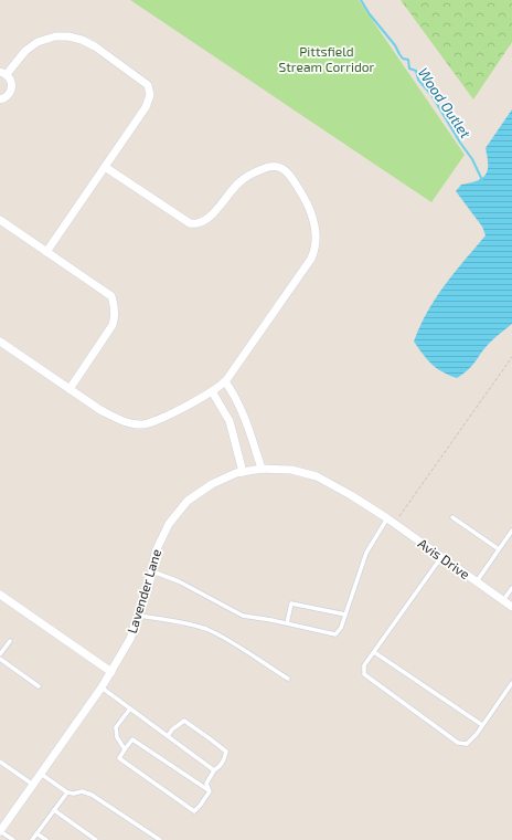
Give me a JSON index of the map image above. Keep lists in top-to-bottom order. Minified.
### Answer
{"streets":{"street":["Avis Drive","Lavender Lane"]},"crossings":[["Avis Drive","Lavender Lane"]],"water":["Wood Outlet"],"parks":["Pittsfield Stream Corridor"]}
